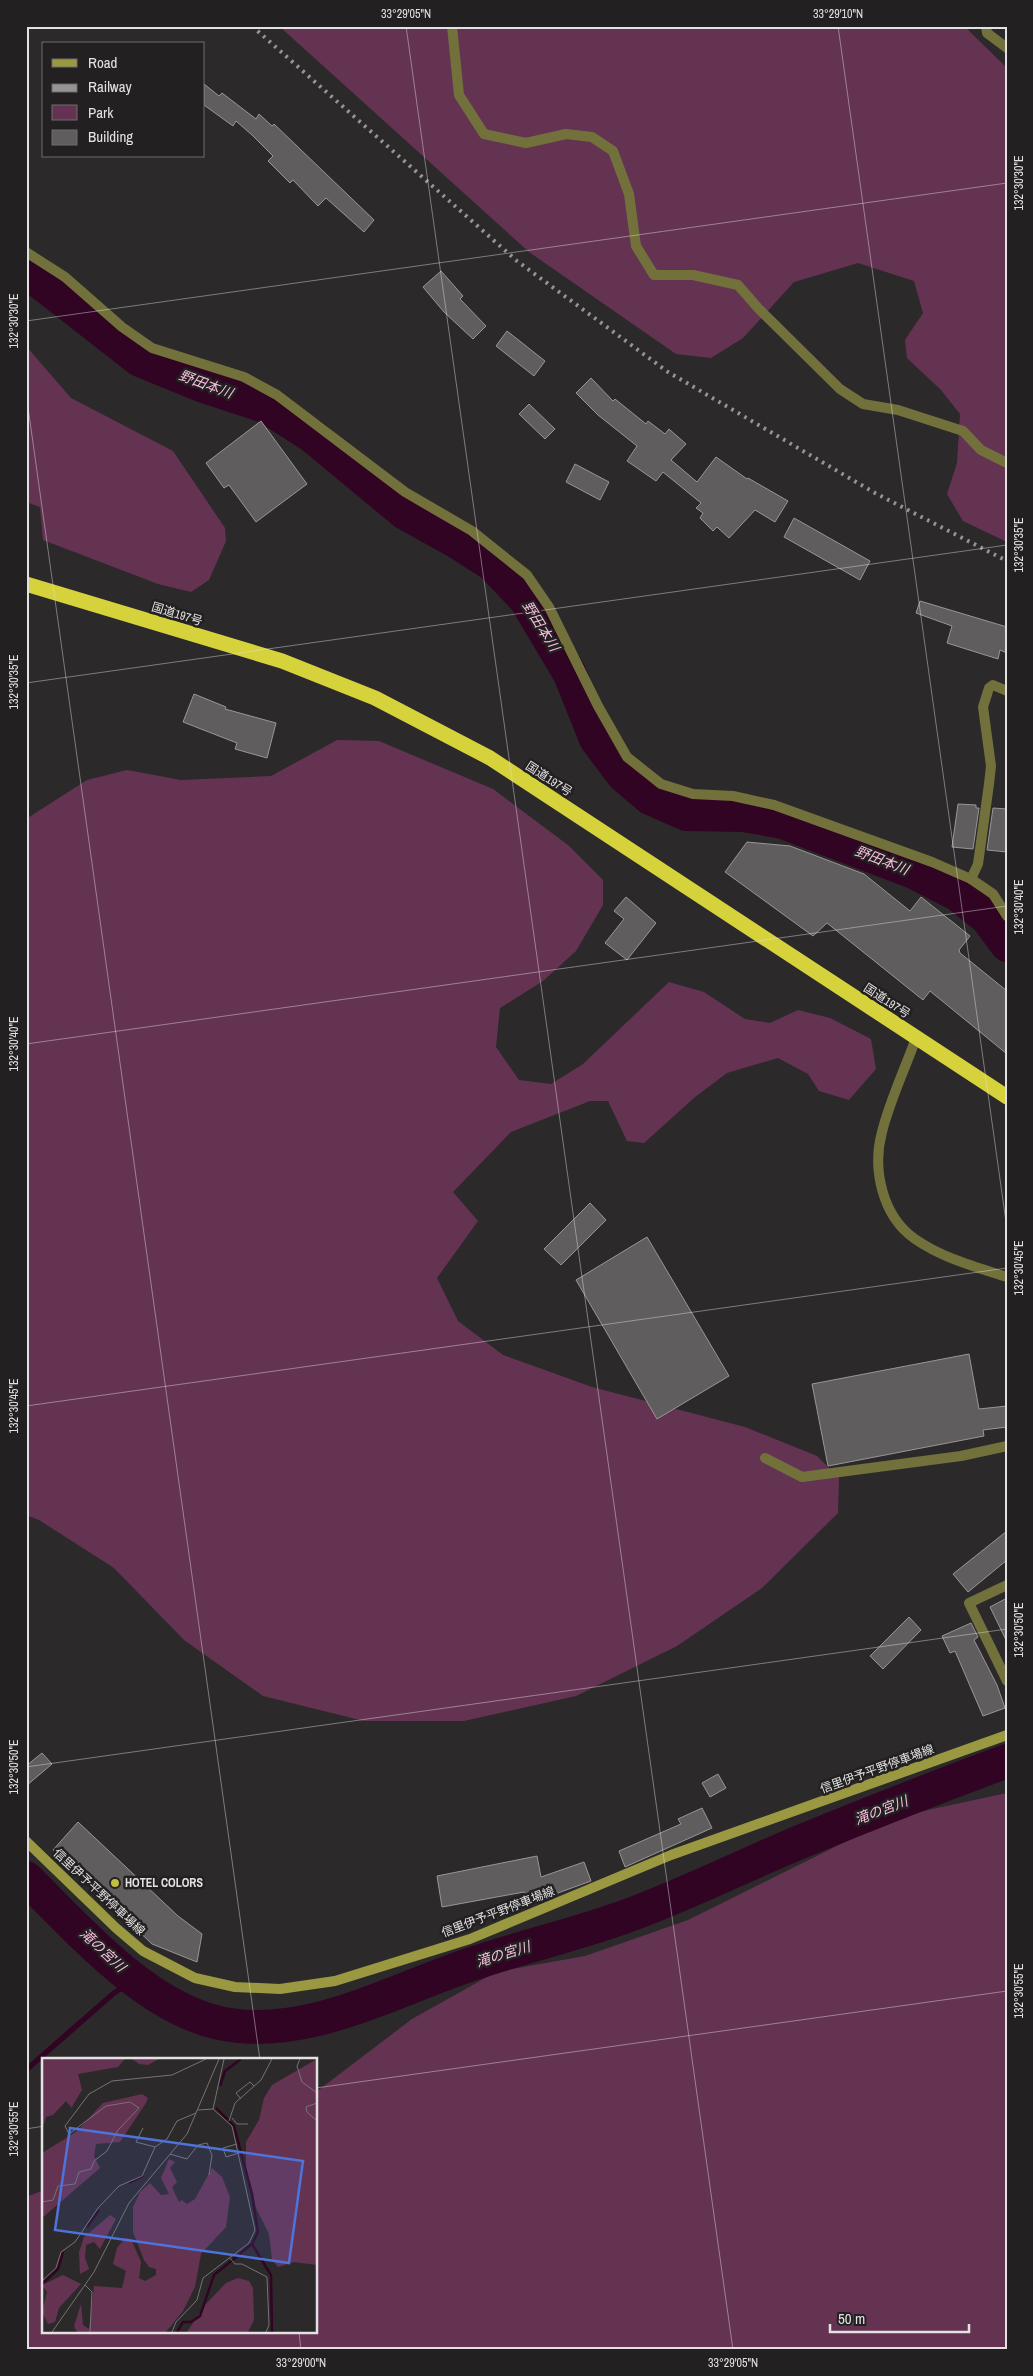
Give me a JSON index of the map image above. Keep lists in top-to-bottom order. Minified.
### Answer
{"streets":{"highway":["国道197号"],"main road":["信里伊予平野停車場線"]},"water":["野田本川","滝の宮川"],"places":["HOTEL COLORS"],"legend":["Road","Railway","Park","Building"],"scale_bar":"50 m","coordinates":["33°29'05\"N","33°29'10\"N","132°30'30\"E","132°30'35\"E","132°30'40\"E","132°30'45\"E","132°30'50\"E","132°30'55\"E","33°29'00\"N"]}
